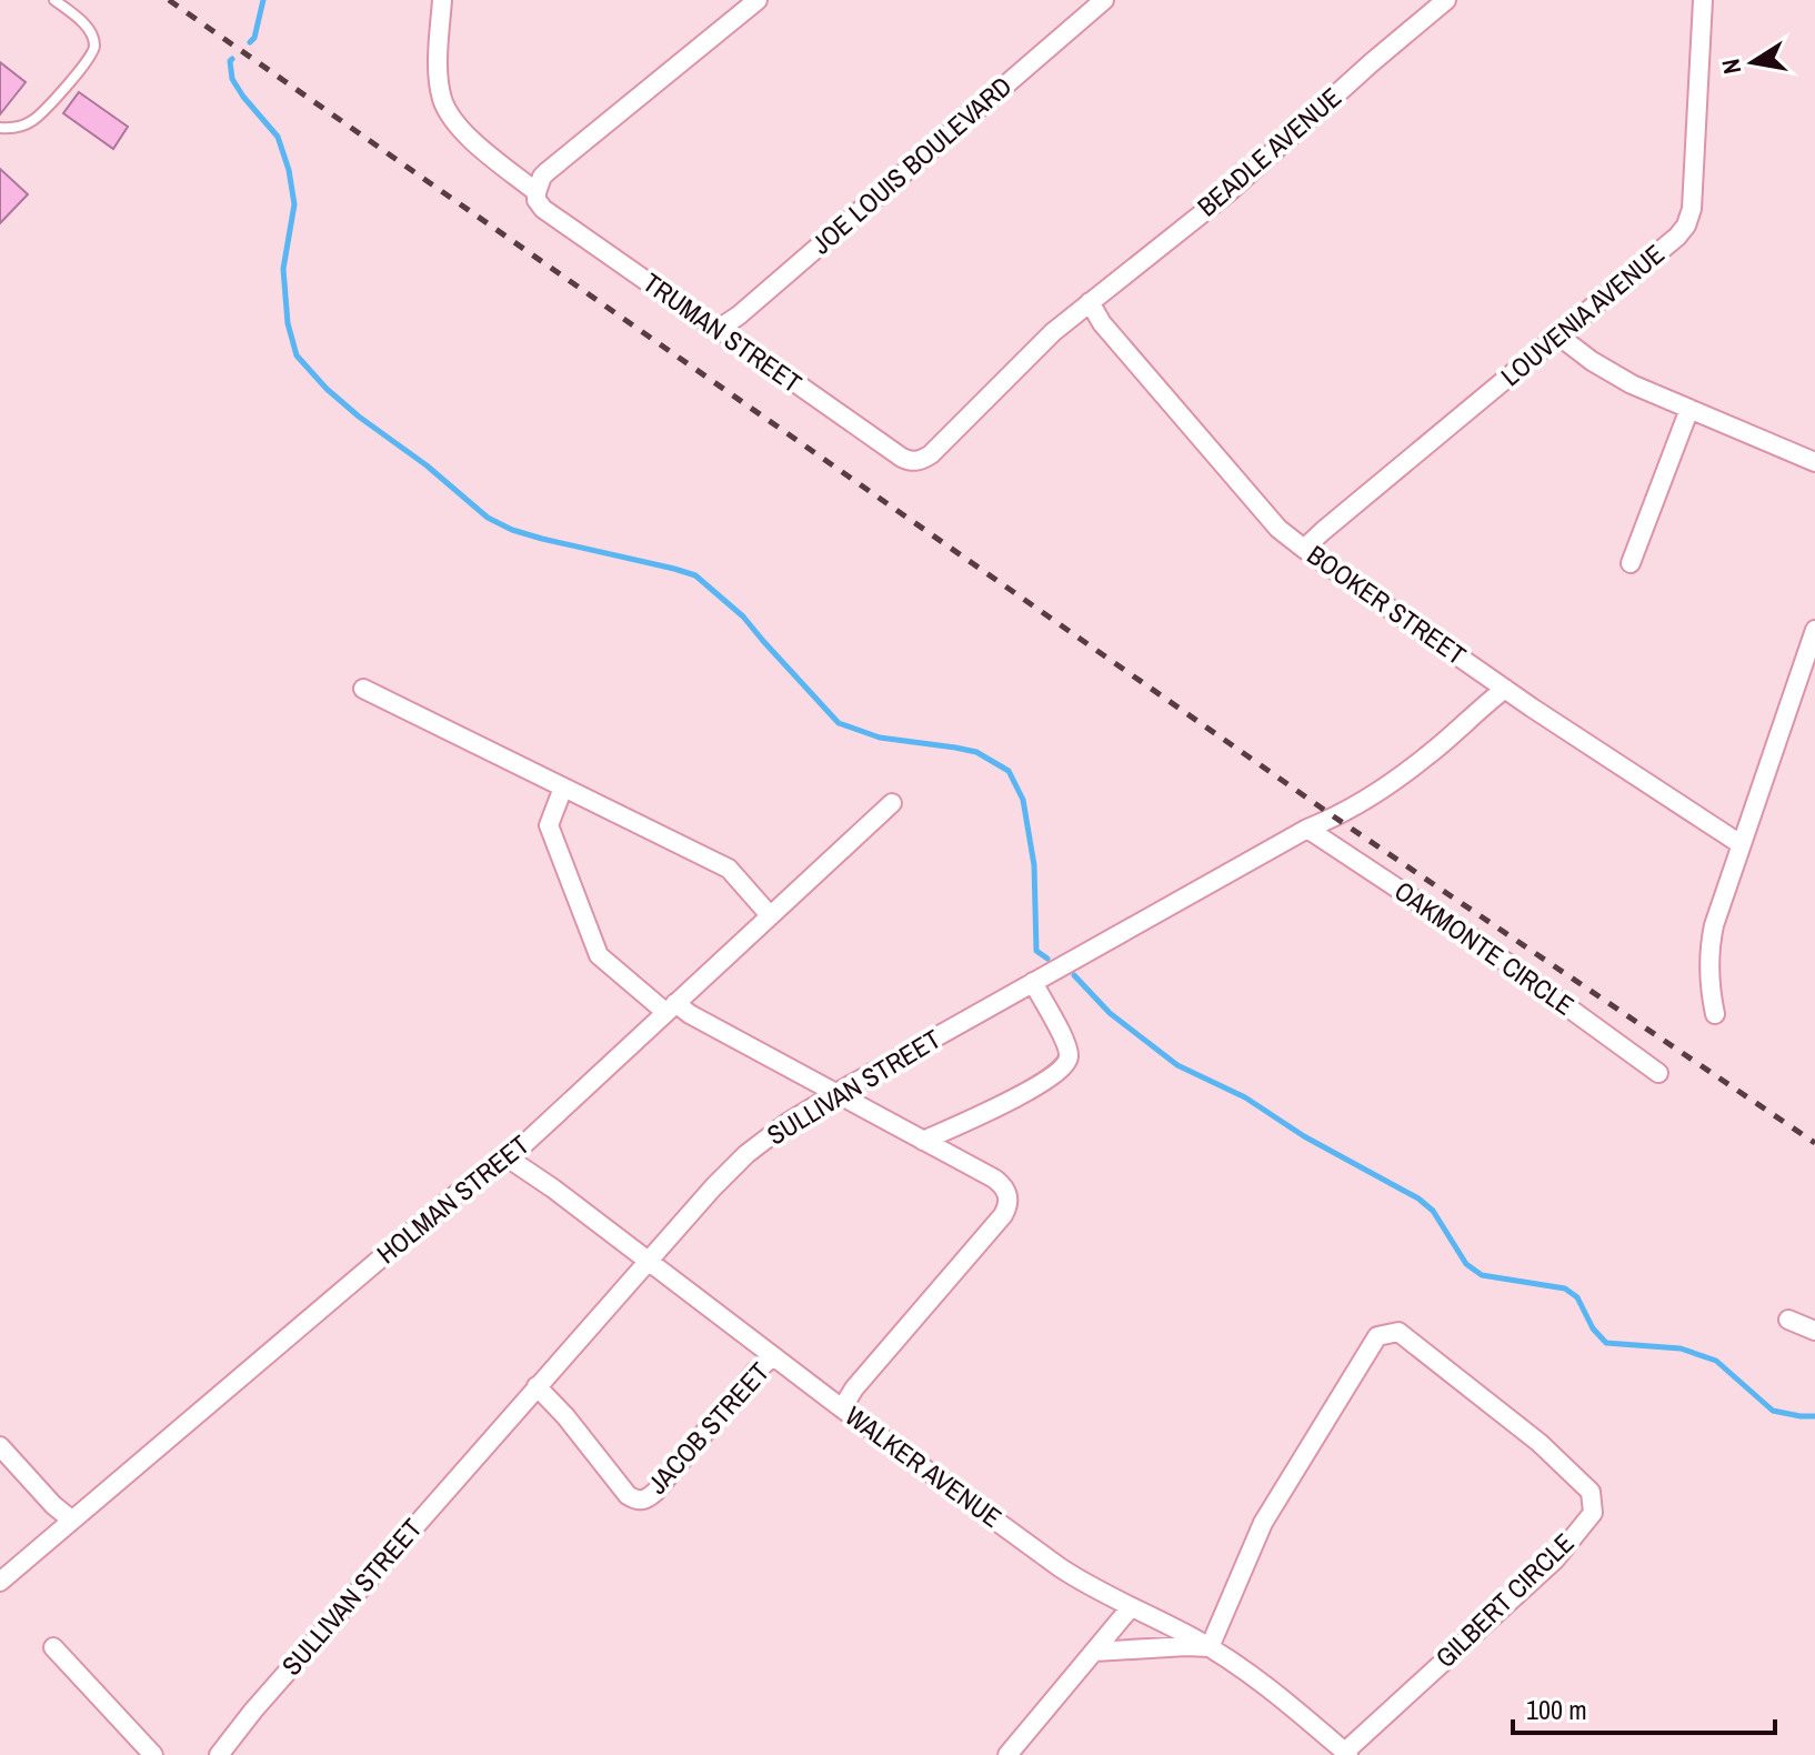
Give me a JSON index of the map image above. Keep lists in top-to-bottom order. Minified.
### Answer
{"streets":{"street":["BEADLE AVENUE","JOE LOUIS BOULEVARD","LOUVENIA AVENUE","TRUMAN STREET","BOOKER STREET","OAKMONTE CIRCLE","SULLIVAN STREET","HOLMAN STREET","JACOB STREET","WALKER AVENUE","GILBERT CIRCLE"]},"crossings":[["BEADLE AVENUE","TRUMAN STREET"],["BEADLE AVENUE","BOOKER STREET"],["JOE LOUIS BOULEVARD","TRUMAN STREET"],["LOUVENIA AVENUE","BOOKER STREET"],["TRUMAN STREET","BOOKER STREET"],["BOOKER STREET","SULLIVAN STREET"],["OAKMONTE CIRCLE","SULLIVAN STREET"],["SULLIVAN STREET","JACOB STREET"],["SULLIVAN STREET","WALKER AVENUE"],["HOLMAN STREET","WALKER AVENUE"],["JACOB STREET","WALKER AVENUE"],["WALKER AVENUE","GILBERT CIRCLE"]],"scale_bar":"100 m","north":"left"}
